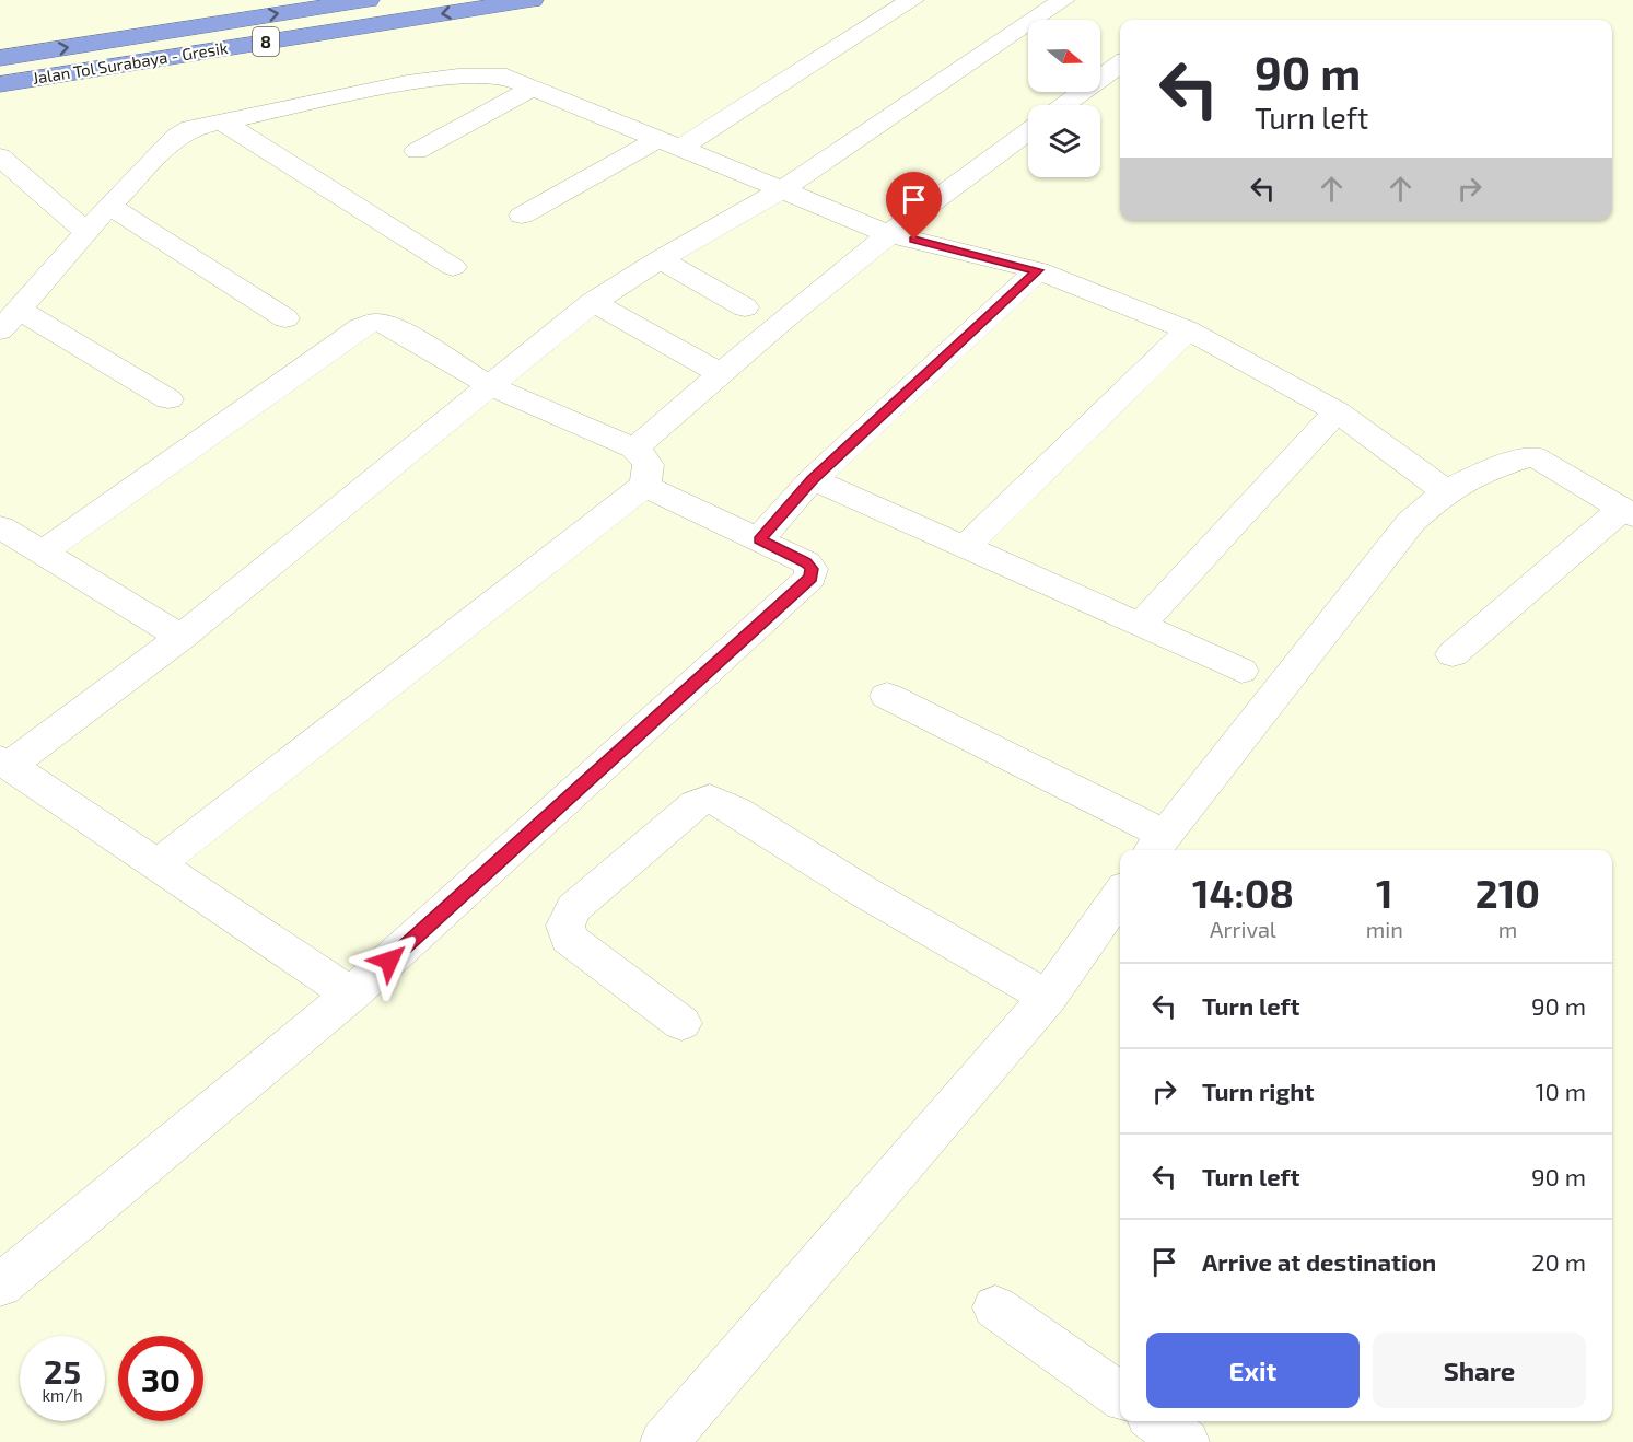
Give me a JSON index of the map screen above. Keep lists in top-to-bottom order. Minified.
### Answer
{"streets":{"highway":["8","Jalan Tol Surabaya - Gresik"]},"north":"right","page":{"turn":["90 m","Turn left"],"eta":["14:08","Arrival","1","min","210","m"],"list":[{"name":"Turn left","value":"90 m"},{"name":"Turn right","value":"10 m"},{"name":"Turn left","value":"90 m"},{"name":"Arrive at destination","value":"20 m"}],"buttons":["Exit","Share"],"speed":"25 km/h","limit":"30"}}
